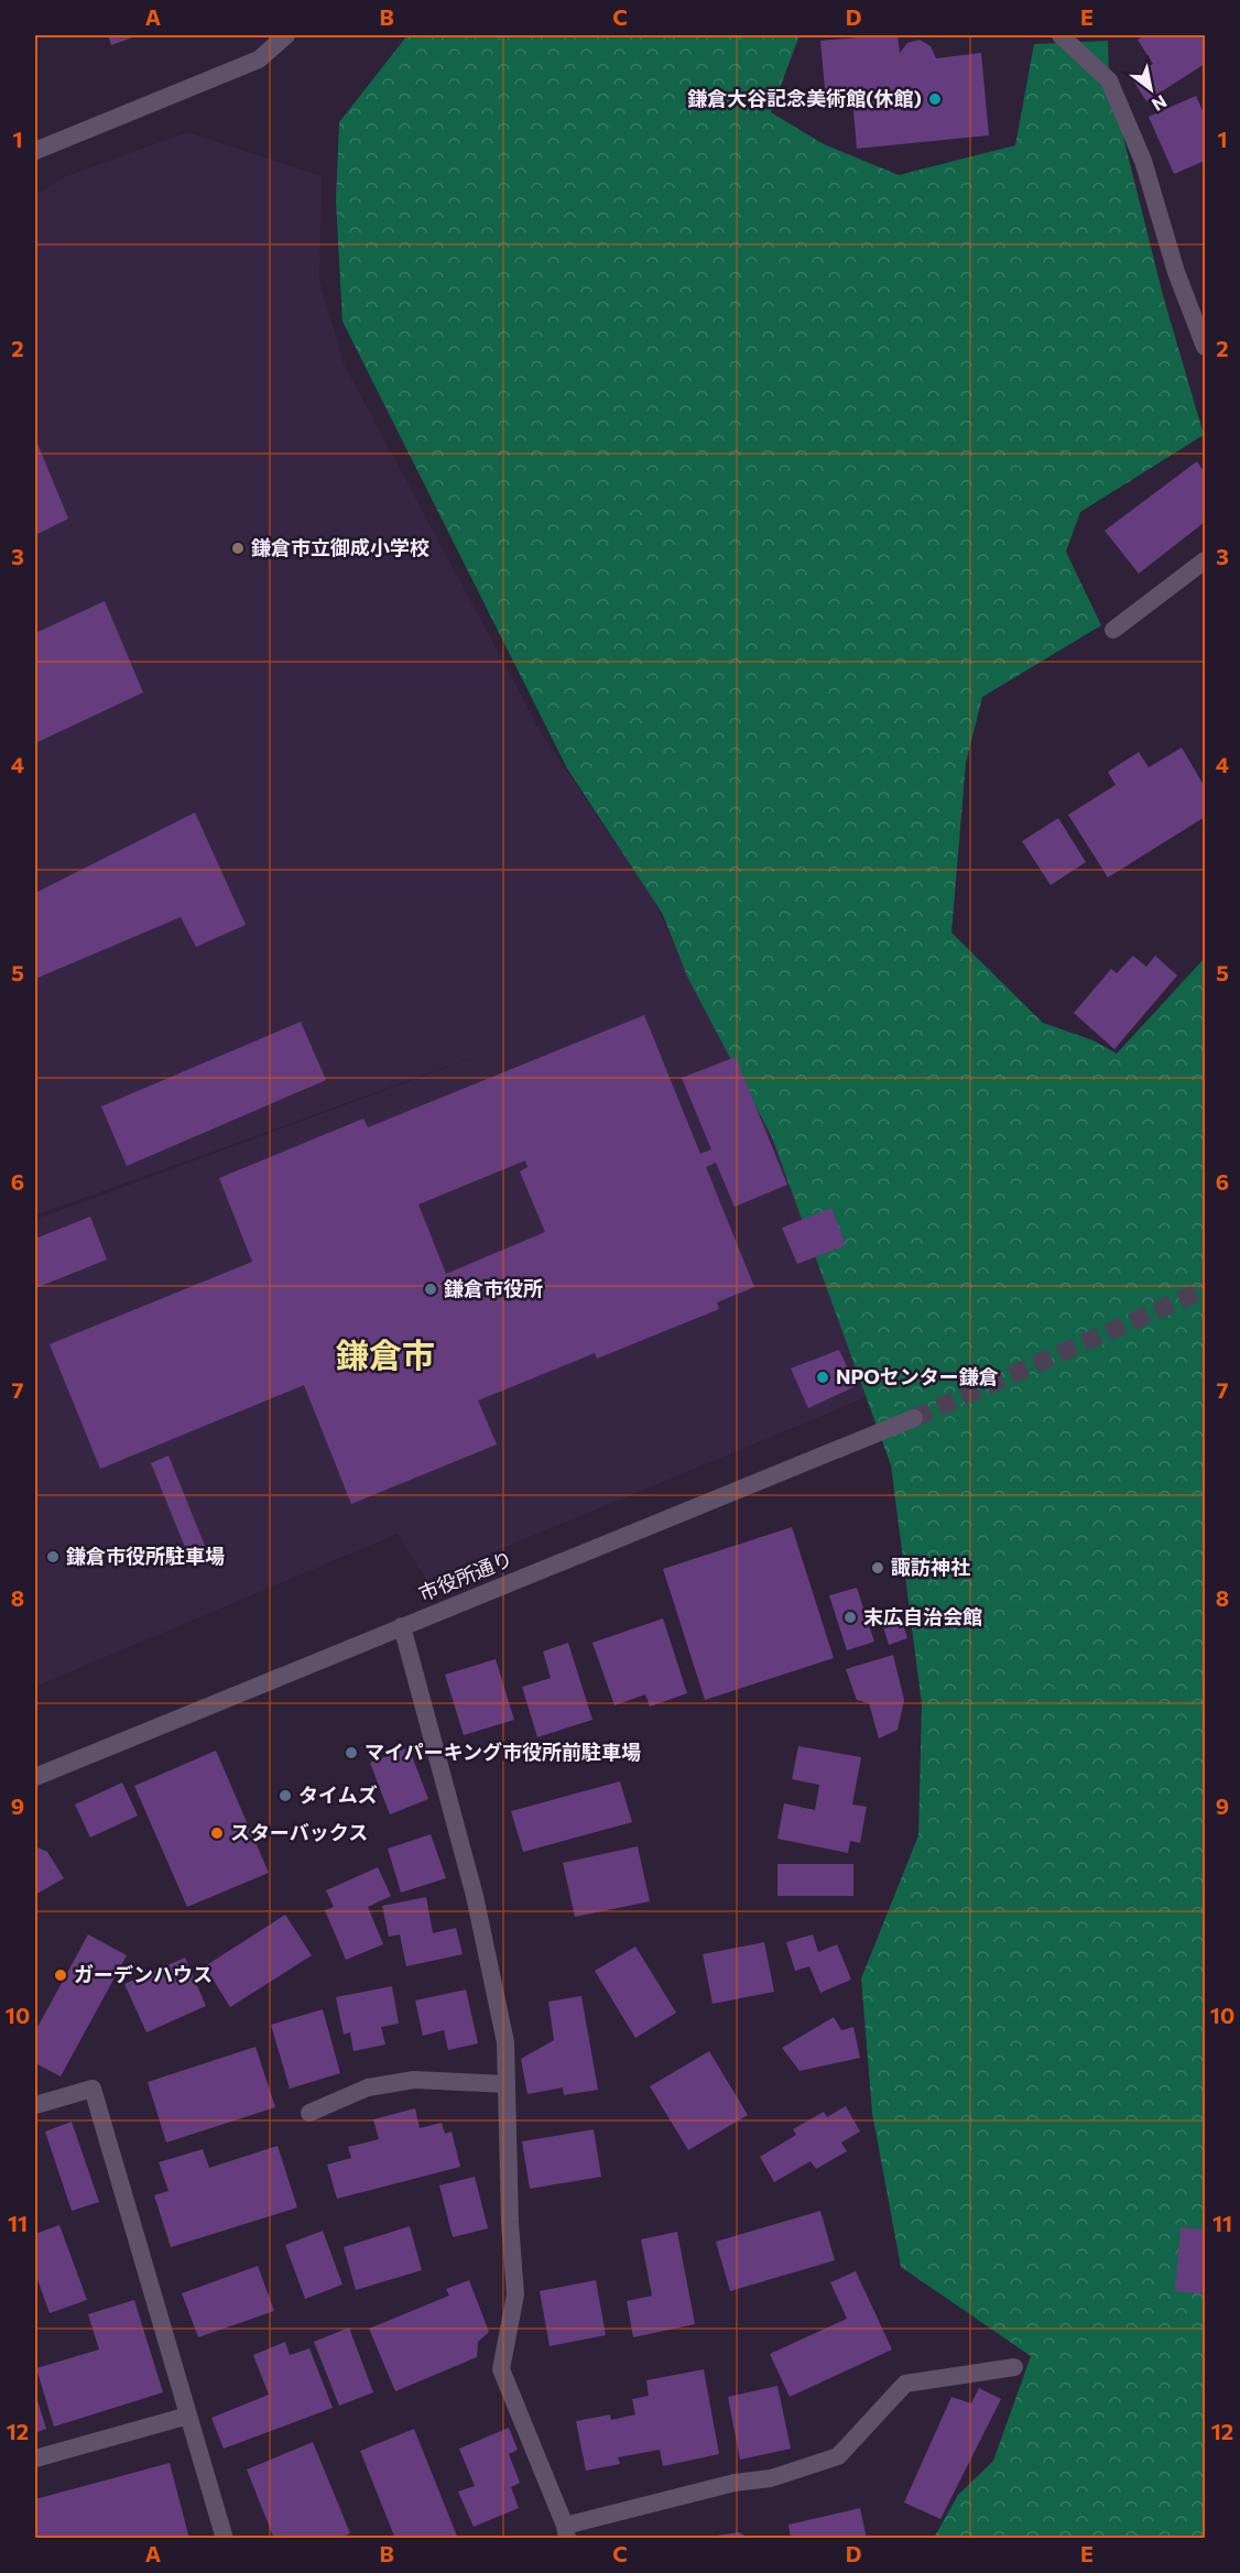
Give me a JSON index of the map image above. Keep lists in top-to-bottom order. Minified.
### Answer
{"streets":{"street":["市役所通り"]},"districts":["鎌倉市"],"places":["鎌倉大谷記念美術館(休館)","鎌倉市立御成小学校","鎌倉市役所","NPOセンター鎌倉","鎌倉市役所駐車場","諏訪神社","末広自治会館","マイパーキング市役所前駐車場","タイムズ","スターバックス","ガーデンハウス"],"north":"bottom right","grid":{"columns":["A","B","C","D","E"],"rows":["1","2","3","4","5","6","7","8","9","10","11","12"]}}
